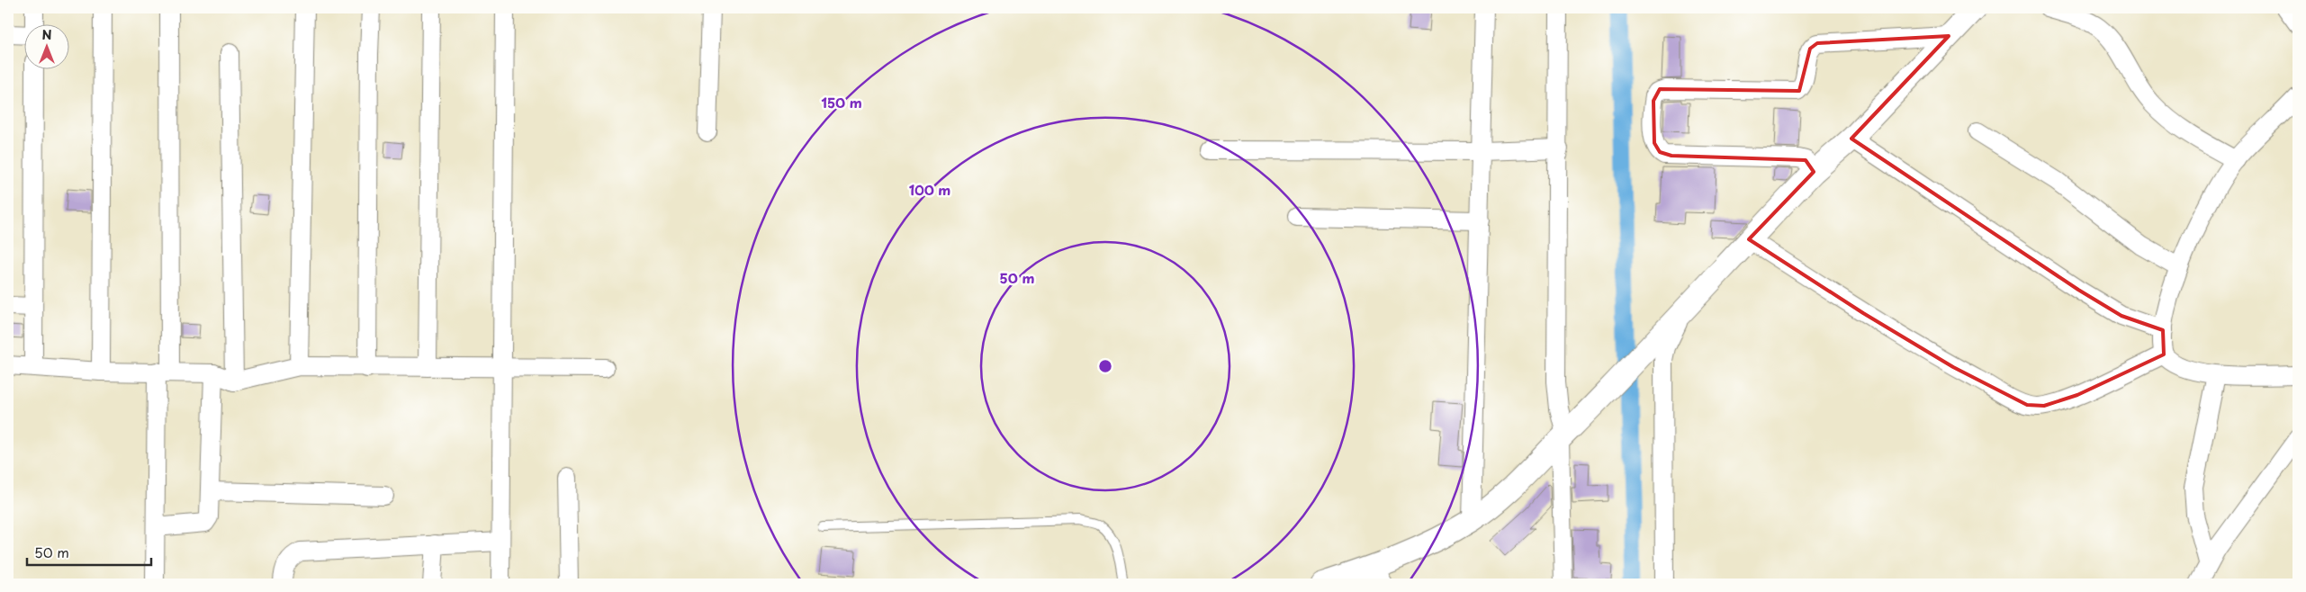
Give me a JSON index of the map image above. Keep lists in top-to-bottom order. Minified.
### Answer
{"scale_bar":"50 m","north":"top","rings":["150 m","100 m","50 m"]}
